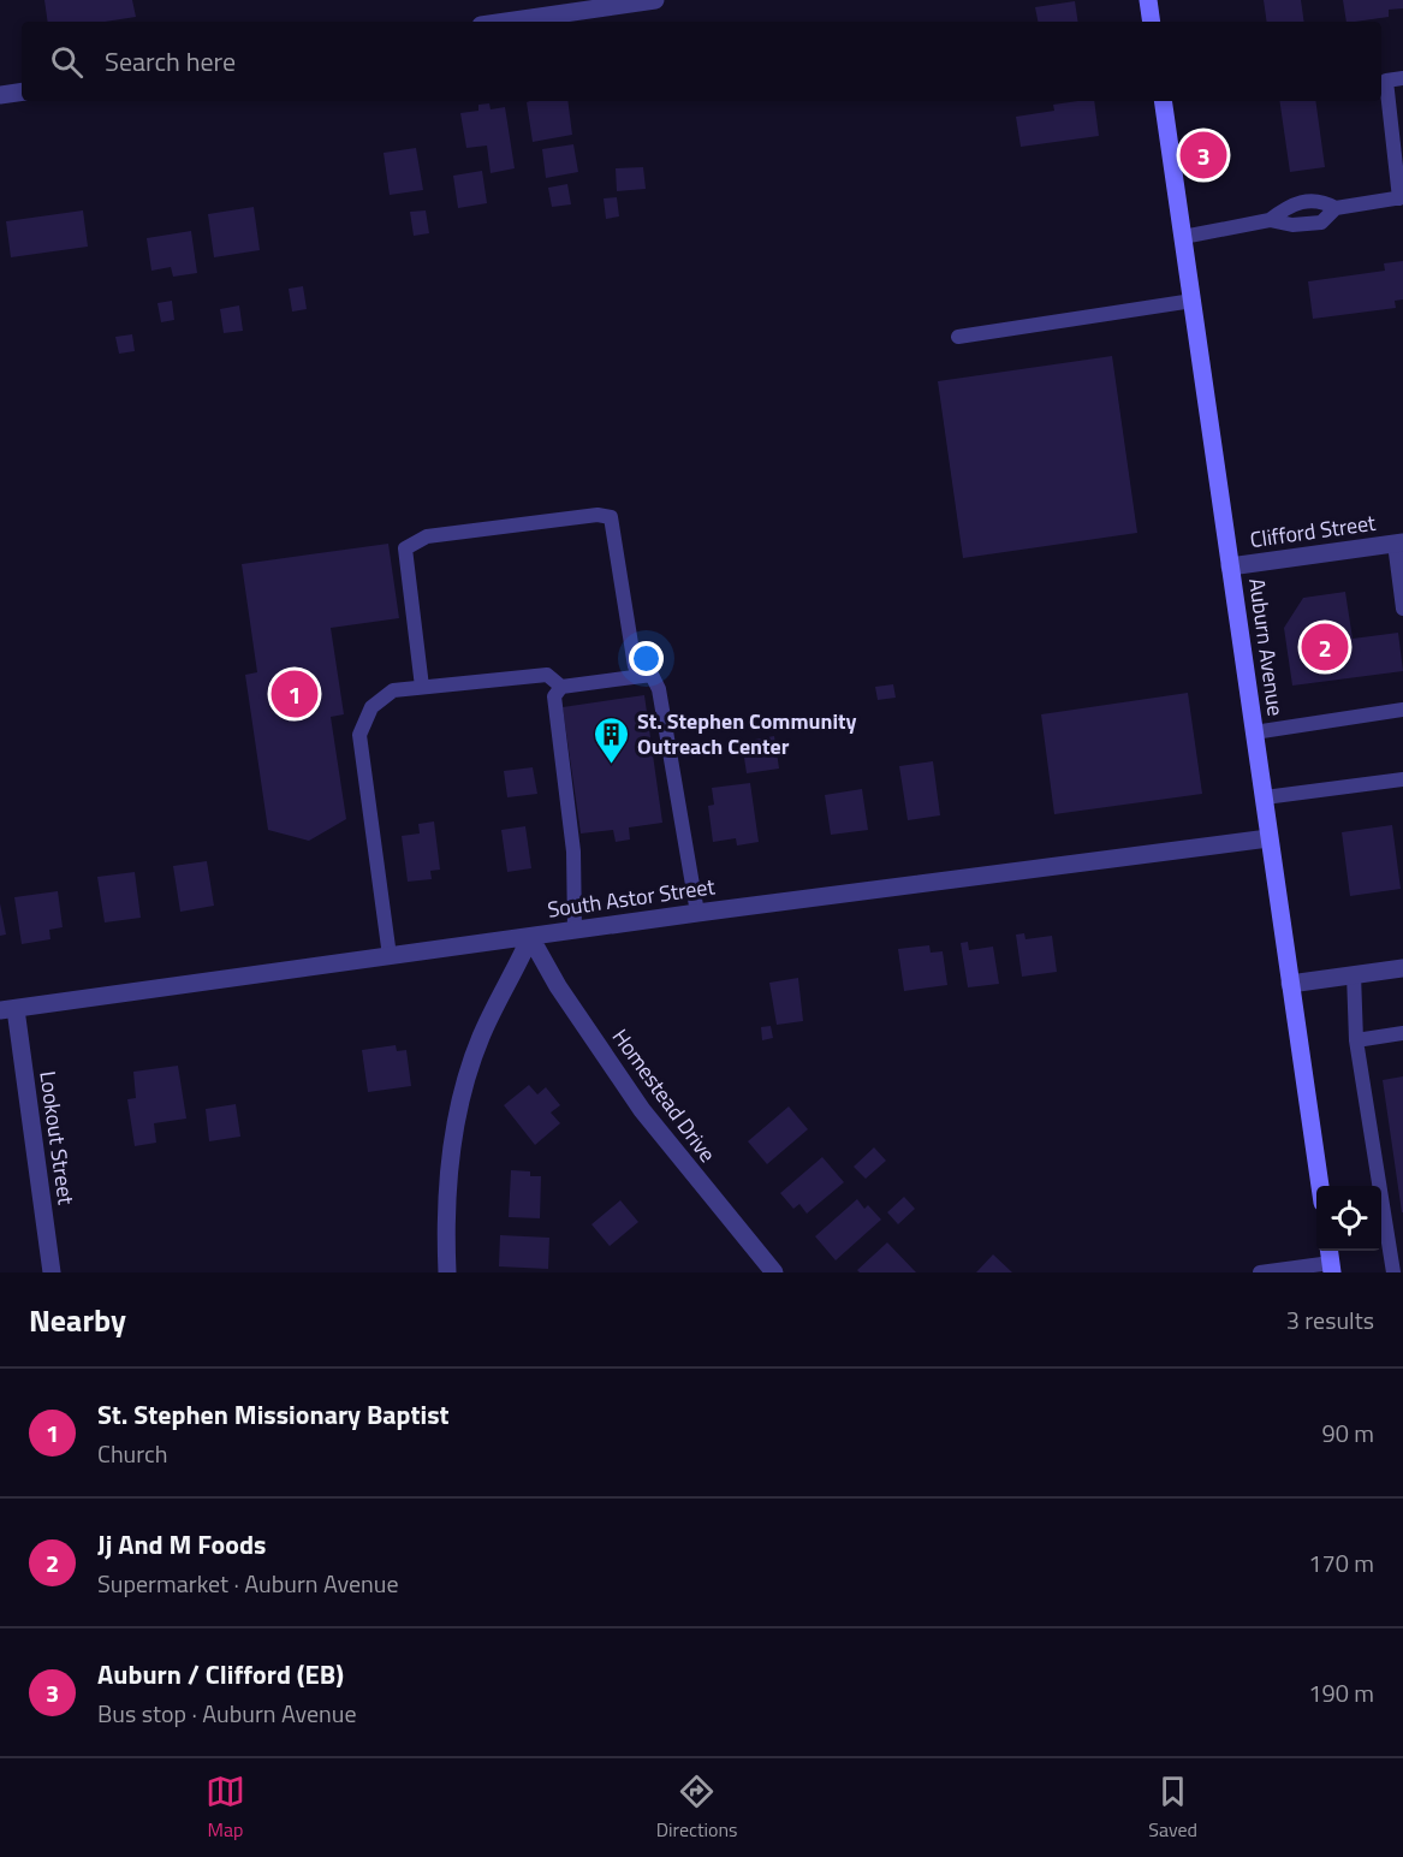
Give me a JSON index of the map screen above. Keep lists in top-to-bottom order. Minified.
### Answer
{"streets":{"main road":["Auburn Avenue"],"street":["Clifford Street","South Astor Street","Homestead Drive","Lookout Street"]},"crossings":[["Clifford Street","Auburn Avenue"],["Auburn Avenue","South Astor Street"],["South Astor Street","Homestead Drive"],["South Astor Street","Lookout Street"]],"places":{"building":["St. Stephen Community Outreach Center"]},"page":{"search":"Search here","pins":["3","2","1"],"heading":["Nearby","3 results"],"list":[{"mark":"1","name":"St. Stephen Missionary Baptist","note":"Church","value":"90 m"},{"mark":"2","name":"Jj And M Foods","note":"Supermarket · Auburn Avenue","value":"170 m"},{"mark":"3","name":"Auburn / Clifford (EB)","note":"Bus stop · Auburn Avenue","value":"190 m"}],"nav":["Map","Directions","Saved"]}}
